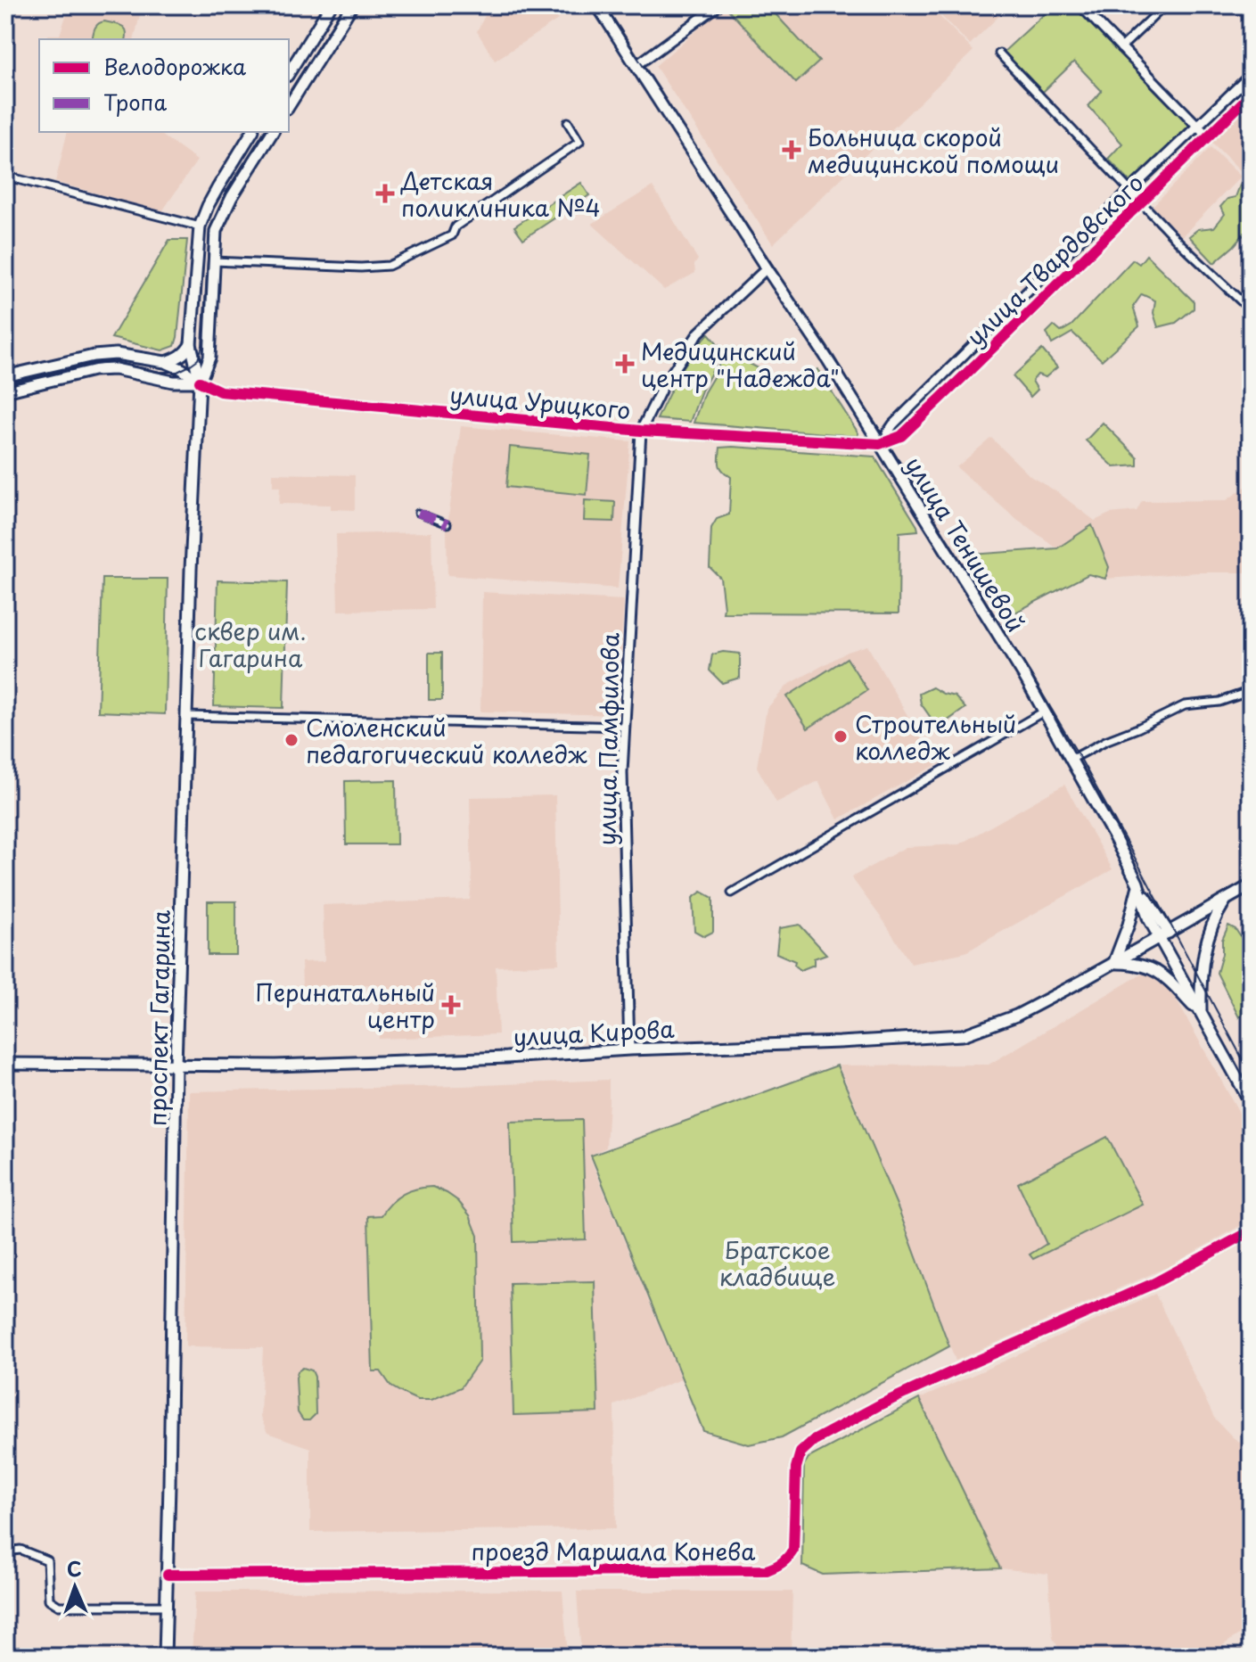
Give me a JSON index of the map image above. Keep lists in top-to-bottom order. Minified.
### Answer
{"streets":{"main road":["улица Тенишевой","проспект Гагарина","улица Кирова"],"street":["улица Твардовского","улица Урицкого","улица Памфилова","проезд Маршала Конева"]},"crossings":[["улица Твардовского","улица Урицкого"],["улица Твардовского","улица Тенишевой"],["улица Урицкого","улица Тенишевой"],["улица Урицкого","улица Памфилова"],["улица Урицкого","проспект Гагарина"],["улица Тенишевой","улица Кирова"],["улица Памфилова","улица Кирова"],["проспект Гагарина","улица Кирова"],["проспект Гагарина","проезд Маршала Конева"]],"parks":["сквер им. Гагарина","Братское кладбище"],"places":{"health":["Больница скорой медицинской помощи","Детская поликлиника №4","Медицинский центр \"Надежда\"","Перинатальный центр"],"other":["Строительный колледж","Смоленский педагогический колледж"]},"legend":["Велодорожка","Тропа"],"north":"top"}
